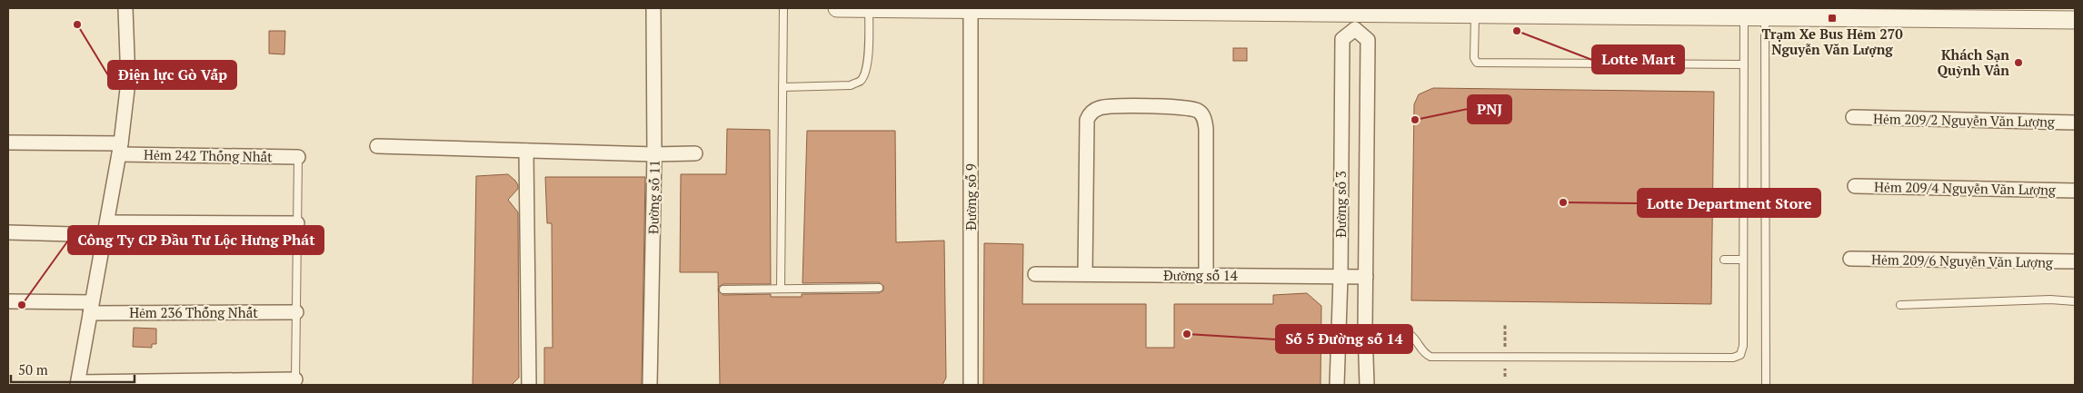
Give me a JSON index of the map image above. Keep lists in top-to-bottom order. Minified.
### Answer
{"streets":{"street":["Hẻm 209/2 Nguyễn Văn Lượng","Hẻm 242 Thống Nhất","Hẻm 209/4 Nguyễn Văn Lượng","Đường số 11","Đường số 9","Đường số 3","Hẻm 209/6 Nguyễn Văn Lượng","Đường số 14","Hẻm 236 Thống Nhất"]},"crossings":[["Đường số 3","Đường số 14"]],"places":{"transit":["Trạm Xe Bus Hẻm 270 Nguyễn Văn Lượng"],"other":["Điện lực Gò Vấp","Lotte Mart","Khách Sạn Quỳnh Vân","PNJ","Lotte Department Store","Công Ty CP Đầu Tư Lộc Hưng Phát","Số 5 Đường số 14"]},"scale_bar":"50 m"}
